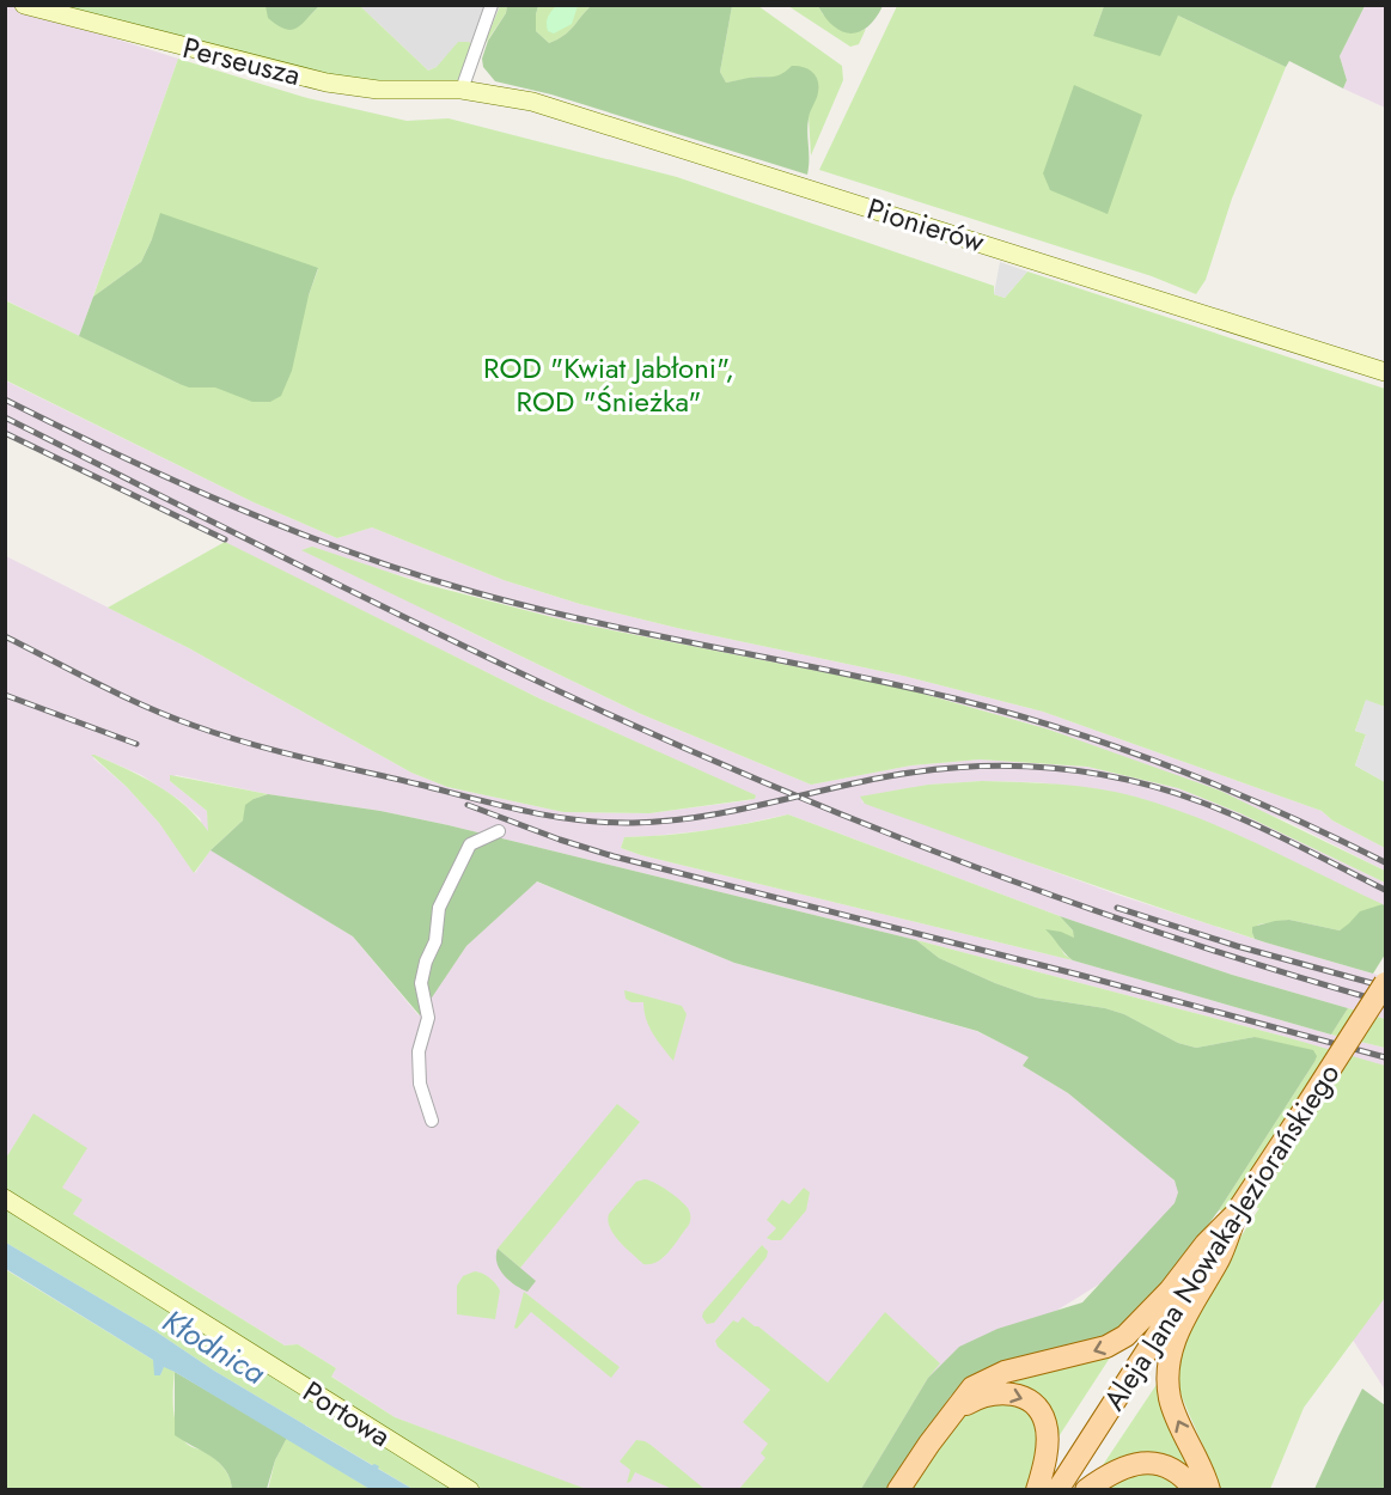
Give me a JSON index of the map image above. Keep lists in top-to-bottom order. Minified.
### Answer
{"streets":{"main road":["Aleja Jana Nowaka-Jeziorańskiego"],"street":["Perseusza","Pionierów","Portowa"]},"crossings":[["Perseusza","Pionierów"]],"water":["Kłodnica"],"parks":["ROD \"Kwiat Jabłoni\", ROD \"Śnieżka\""]}
